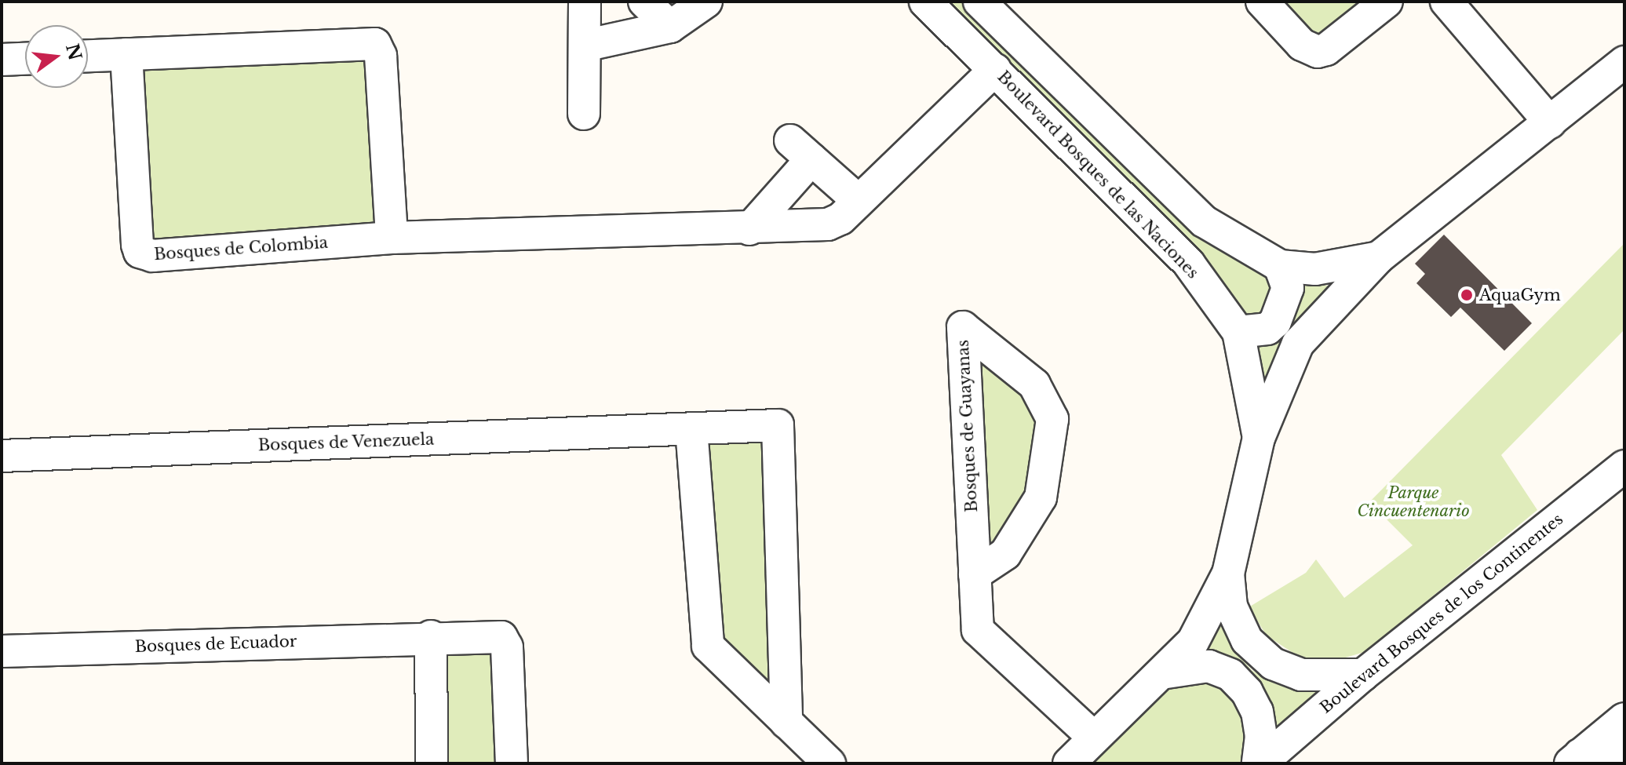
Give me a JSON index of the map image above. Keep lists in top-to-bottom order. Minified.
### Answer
{"streets":{"street":["Boulevard Bosques de las Naciones","Bosques de Colombia","Bosques de Guayanas","Bosques de Venezuela","Boulevard Bosques de los Continentes","Bosques de Ecuador"]},"parks":["Parque Cincuentenario"],"places":["AquaGym"],"north":"right"}
